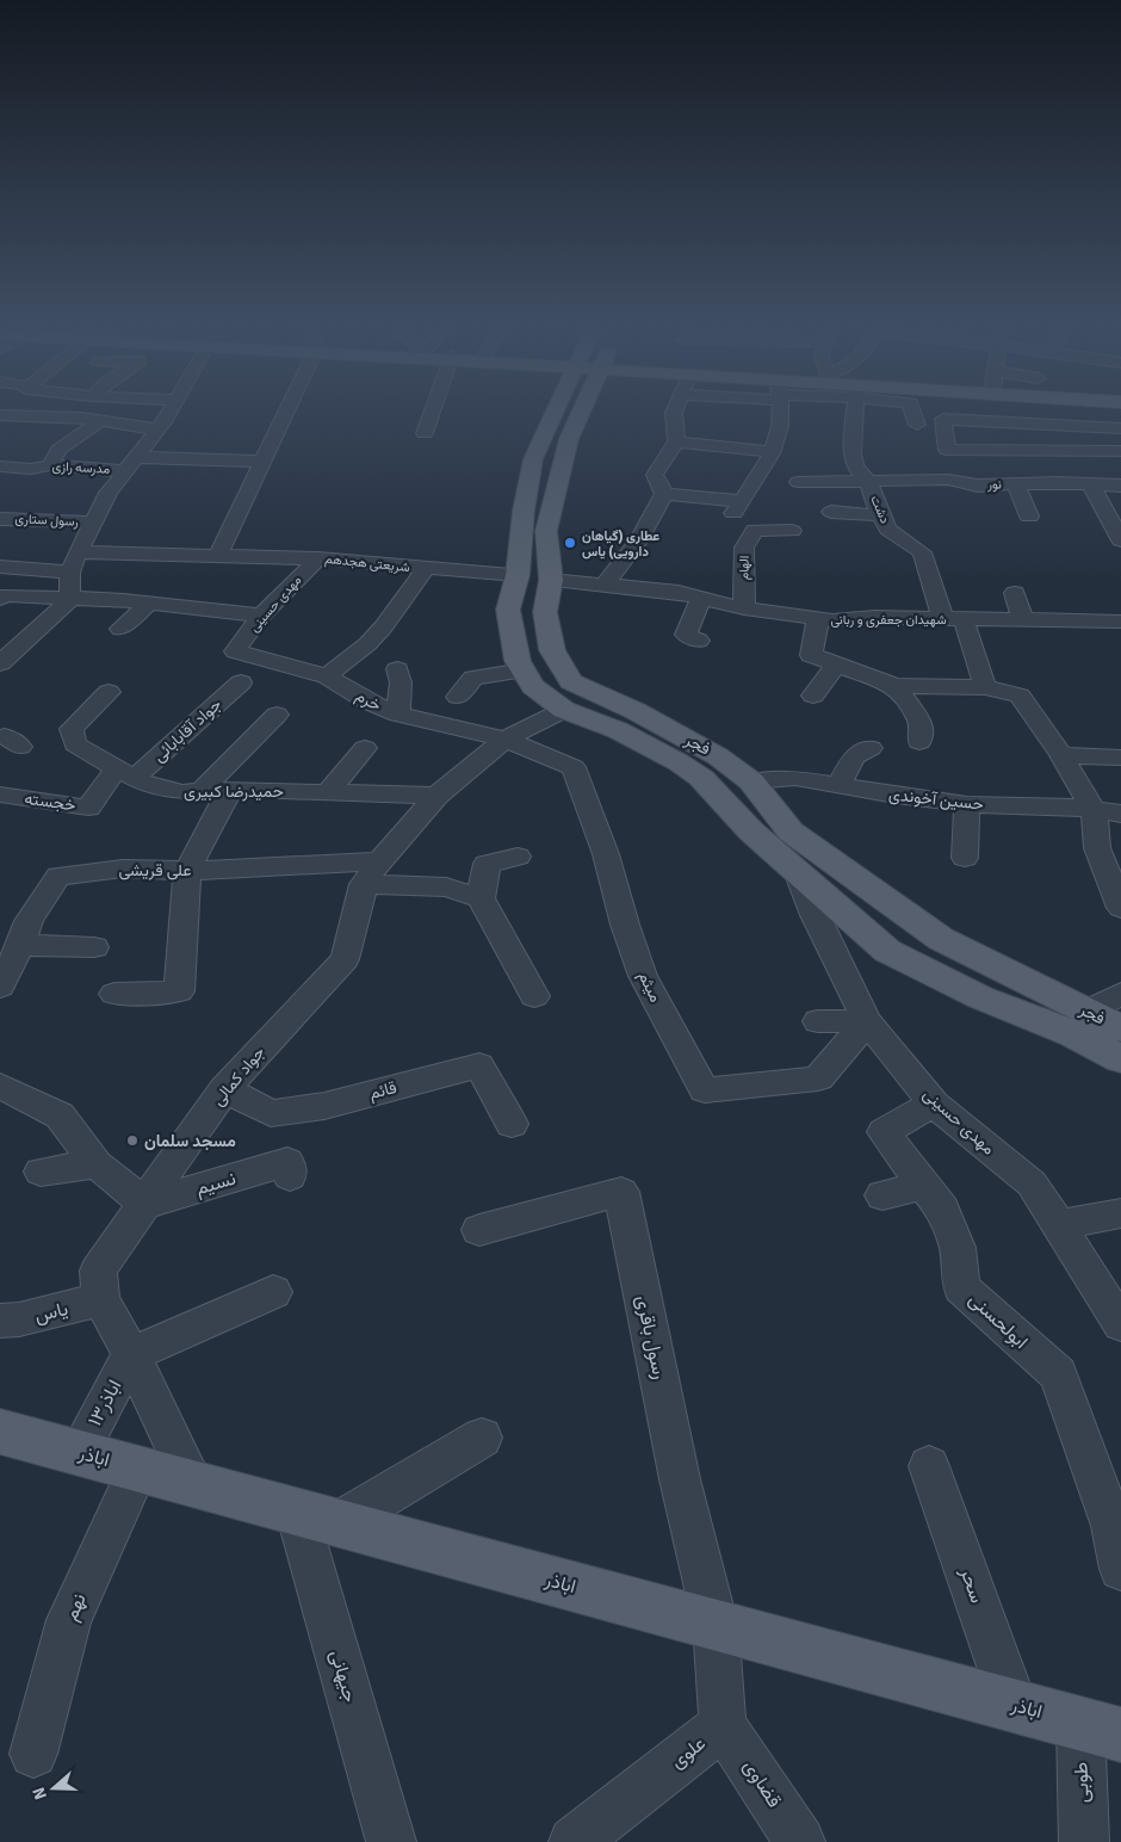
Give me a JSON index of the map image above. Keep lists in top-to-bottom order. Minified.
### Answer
{"streets":{"main road":["فجر","اباذر"],"street":["مدرسه رازی","نور","دشت","رسول ستاری","شریعتی هجدهم","الهام","مهدی حسینی","شهیدان جعفری و ربانی","خرم","جواد آقابابائی","حمیدرضا کبیری","حسین آخوندی","خجسته","علی قریشی","میثم","جواد کمالی","قائم","نسیم","یاس","ابولحسنی","رسول باقری","اباذر۱۳","سحر","نهم","جیهانی","علوی","طوبی","قضاوی"]},"crossings":[["نور","دشت"],["دشت","شهیدان جعفری و ربانی"],["شریعتی هجدهم","مهدی حسینی"],["الهام","شهیدان جعفری و ربانی"],["مهدی حسینی","خرم"],["مهدی حسینی","میثم"],["مهدی حسینی","ابولحسنی"],["شهیدان جعفری و ربانی","فجر"],["خرم","میثم"],["خرم","جواد کمالی"],["جواد آقابابائی","حمیدرضا کبیری"],["جواد آقابابائی","خجسته"],["فجر","حسین آخوندی"],["حمیدرضا کبیری","خجسته"],["حمیدرضا کبیری","جواد کمالی"],["علی قریشی","جواد کمالی"],["میثم","جواد کمالی"],["جواد کمالی","قائم"],["جواد کمالی","نسیم"],["جواد کمالی","یاس"],["جواد کمالی","اباذر۱۳"],["جواد کمالی","اباذر"],["رسول باقری","اباذر"],["اباذر۱۳","اباذر"],["اباذر","سحر"],["اباذر","نهم"],["اباذر","جیهانی"],["اباذر","طوبی"],["علوی","قضاوی"]],"places":["عطاری (گیاهان دارویی) یاس","مسجد سلمان"],"north":"left"}
